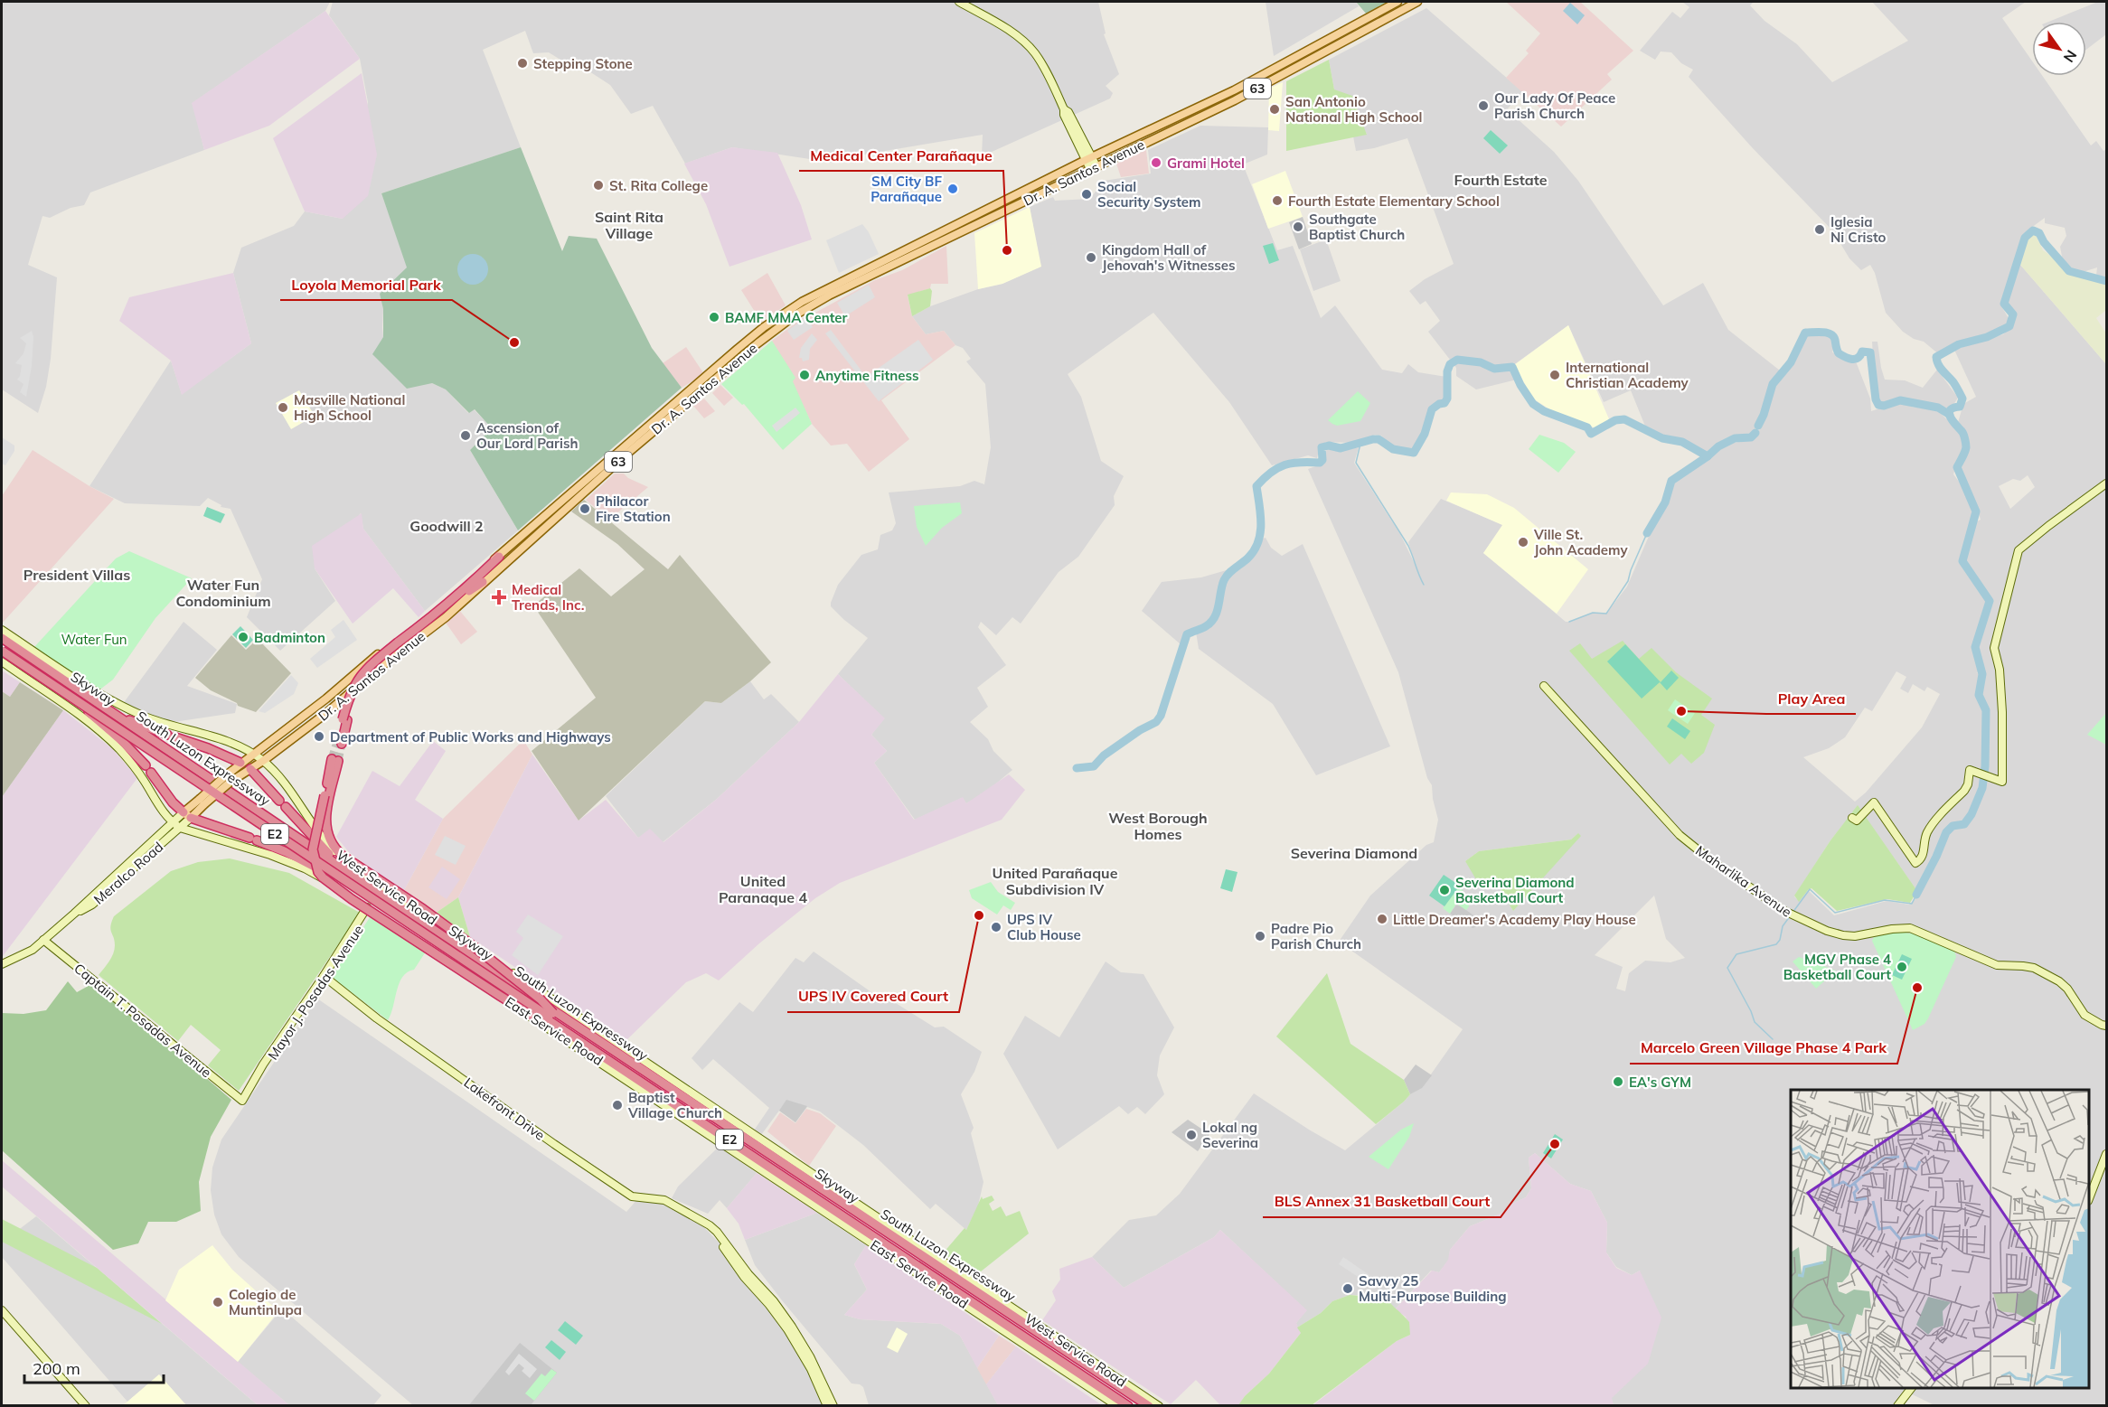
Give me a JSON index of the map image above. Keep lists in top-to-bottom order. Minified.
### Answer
{"streets":{"highway":["Skyway","South Luzon Expressway","E2"],"main road":["63","Dr. A. Santos Avenue","Meralco Road","Maharlika Avenue","West Service Road","Mayor J. Posadas Avenue","Captain T. Posadas Avenue","East Service Road","Lakefront Drive"]},"crossings":[["Dr. A. Santos Avenue","Meralco Road"],["Dr. A. Santos Avenue","West Service Road"],["Dr. A. Santos Avenue","East Service Road"],["Skyway","South Luzon Expressway"],["Meralco Road","Captain T. Posadas Avenue"],["Meralco Road","East Service Road"],["Mayor J. Posadas Avenue","Captain T. Posadas Avenue"],["Mayor J. Posadas Avenue","East Service Road"],["Mayor J. Posadas Avenue","Lakefront Drive"]],"districts":["Fourth Estate","Saint Rita Village","Goodwill 2","President Villas","Water Fun Condominium","West Borough Homes","Severina Diamond","United Parañaque Subdivision IV","United Paranaque 4"],"parks":["Water Fun"],"places":{"other":["Stepping Stone","Our Lady Of Peace Parish Church","San Antonio National High School","Grami Hotel","St. Rita College","SM City BF Parañaque","Social Security System","Fourth Estate Elementary School","Southgate Baptist Church","Iglesia Ni Cristo","Medical Center Parañaque","Kingdom Hall of Jehovah's Witnesses","BAMF MMA Center","Loyola Memorial Park","Anytime Fitness","International Christian Academy","Masville National High School","Ascension of Our Lord Parish","Philacor Fire Station","Ville St. John Academy","Badminton","Play Area","Department of Public Works and Highways","Severina Diamond Basketball Court","UPS IV Covered Court","Little Dreamer's Academy Play House","UPS IV Club House","Padre Pio Parish Church","MGV Phase 4 Basketball Court","Marcelo Green Village Phase 4 Park","EA's GYM","Baptist Village Church","Lokal ng Severina","BLS Annex 31 Basketball Court","Savvy 25 Multi-Purpose Building","Colegio de Muntinlupa"],"health":["Medical Trends, Inc."]},"scale_bar":"200 m","north":"bottom right"}
